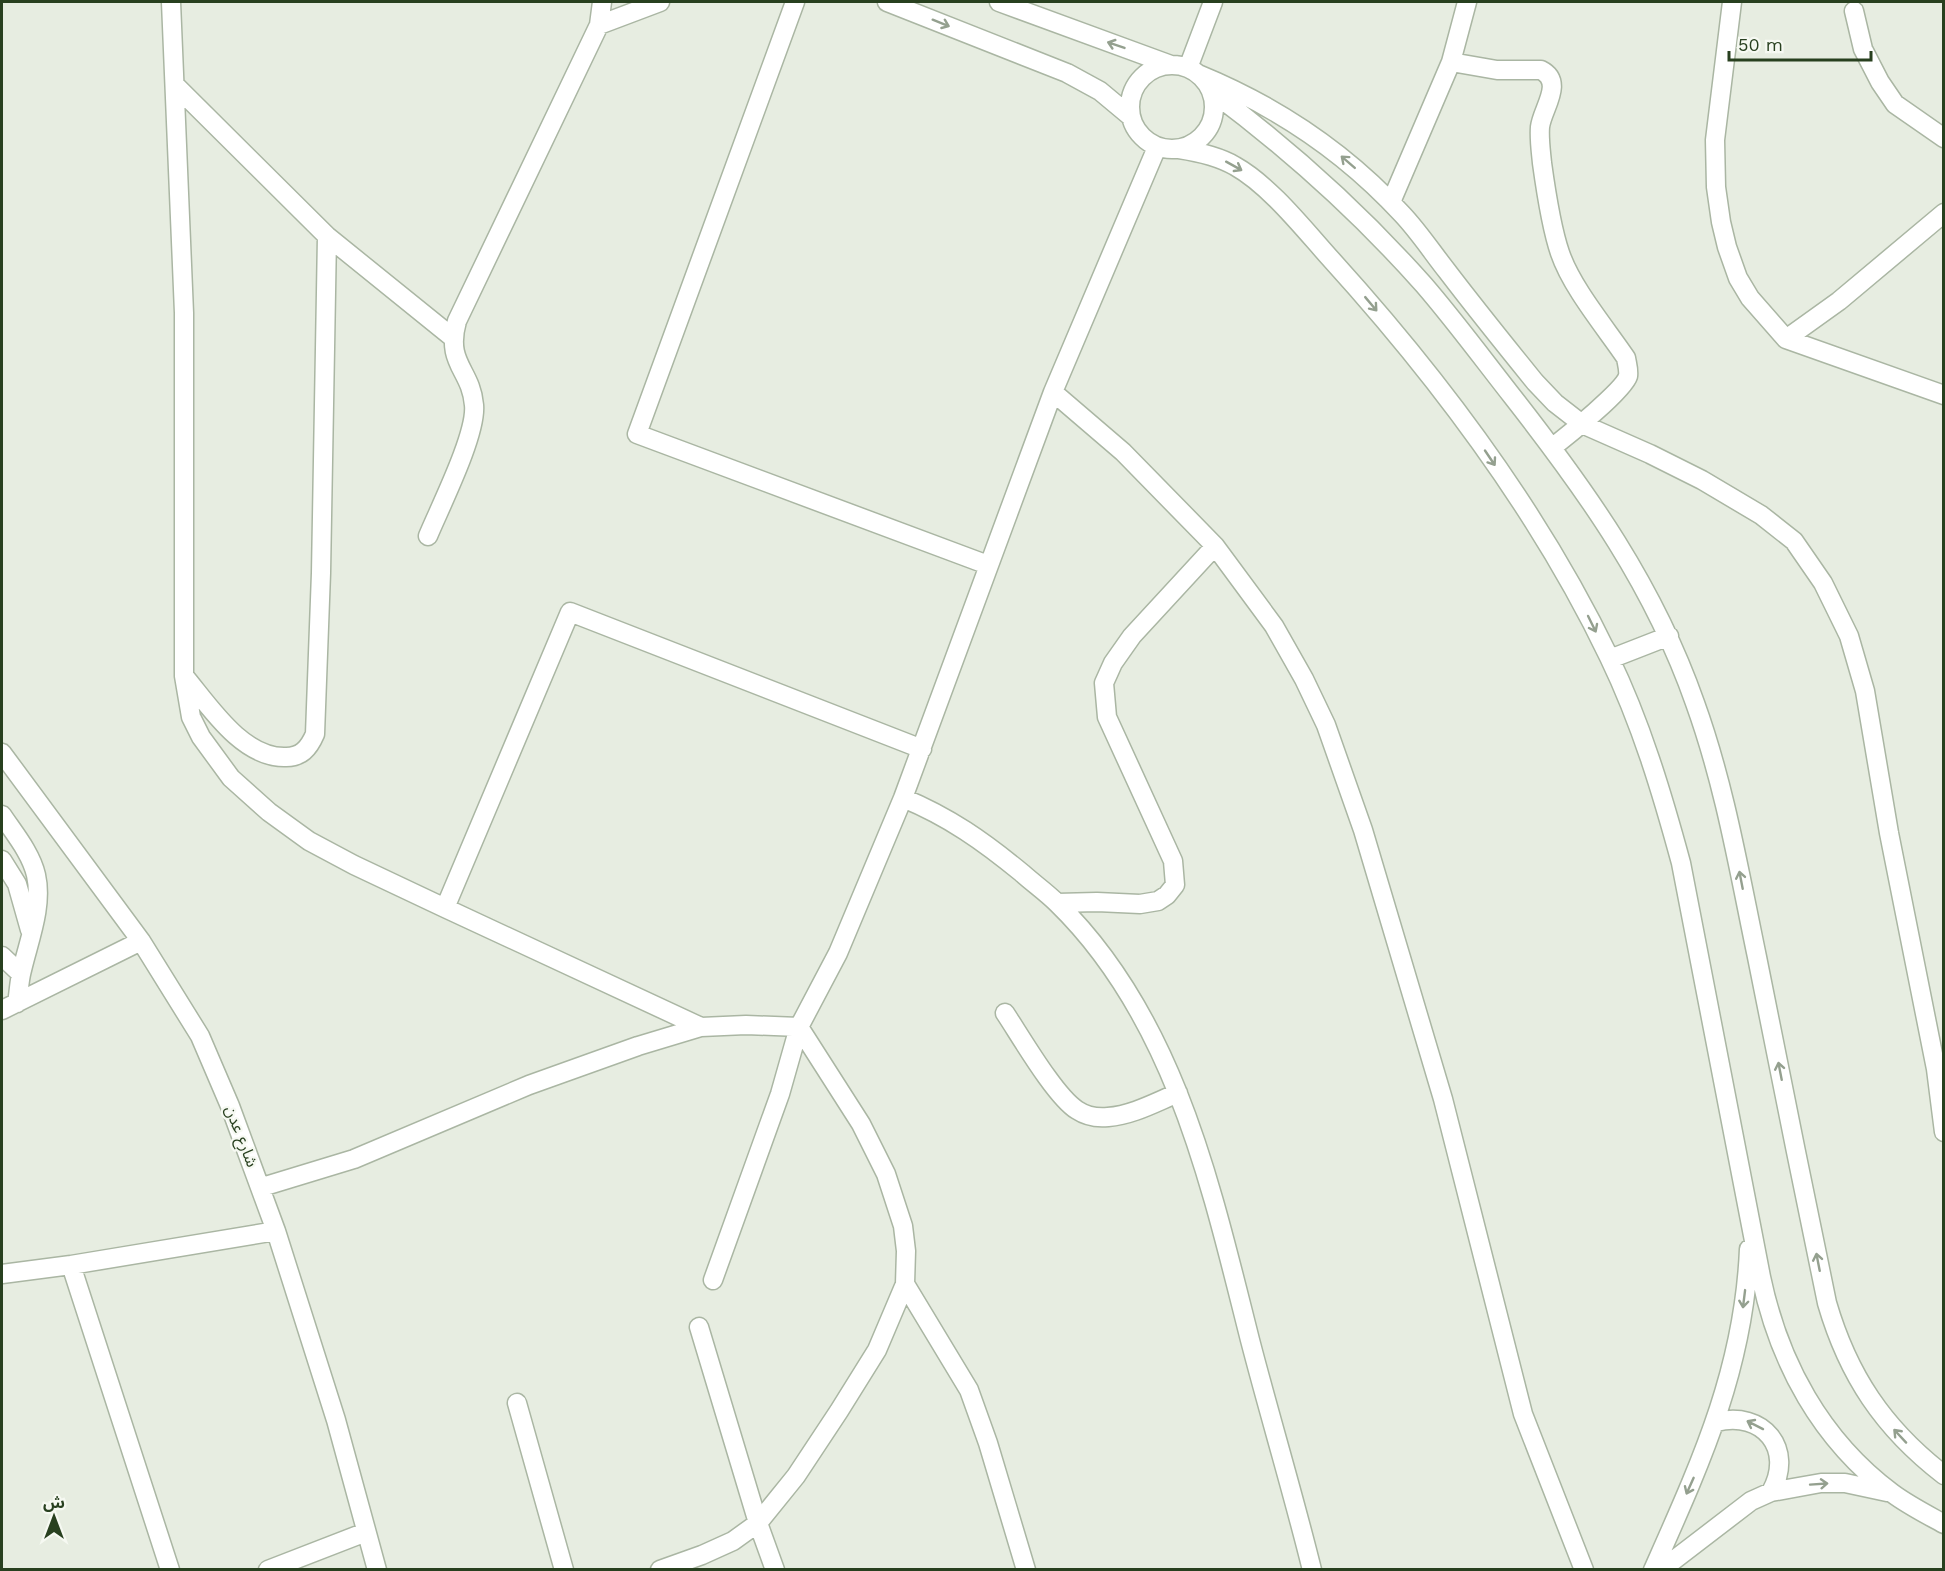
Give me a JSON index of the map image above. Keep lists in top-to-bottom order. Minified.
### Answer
{"streets":{"street":["شارع عدن"]},"scale_bar":"50 m","north":"top"}
